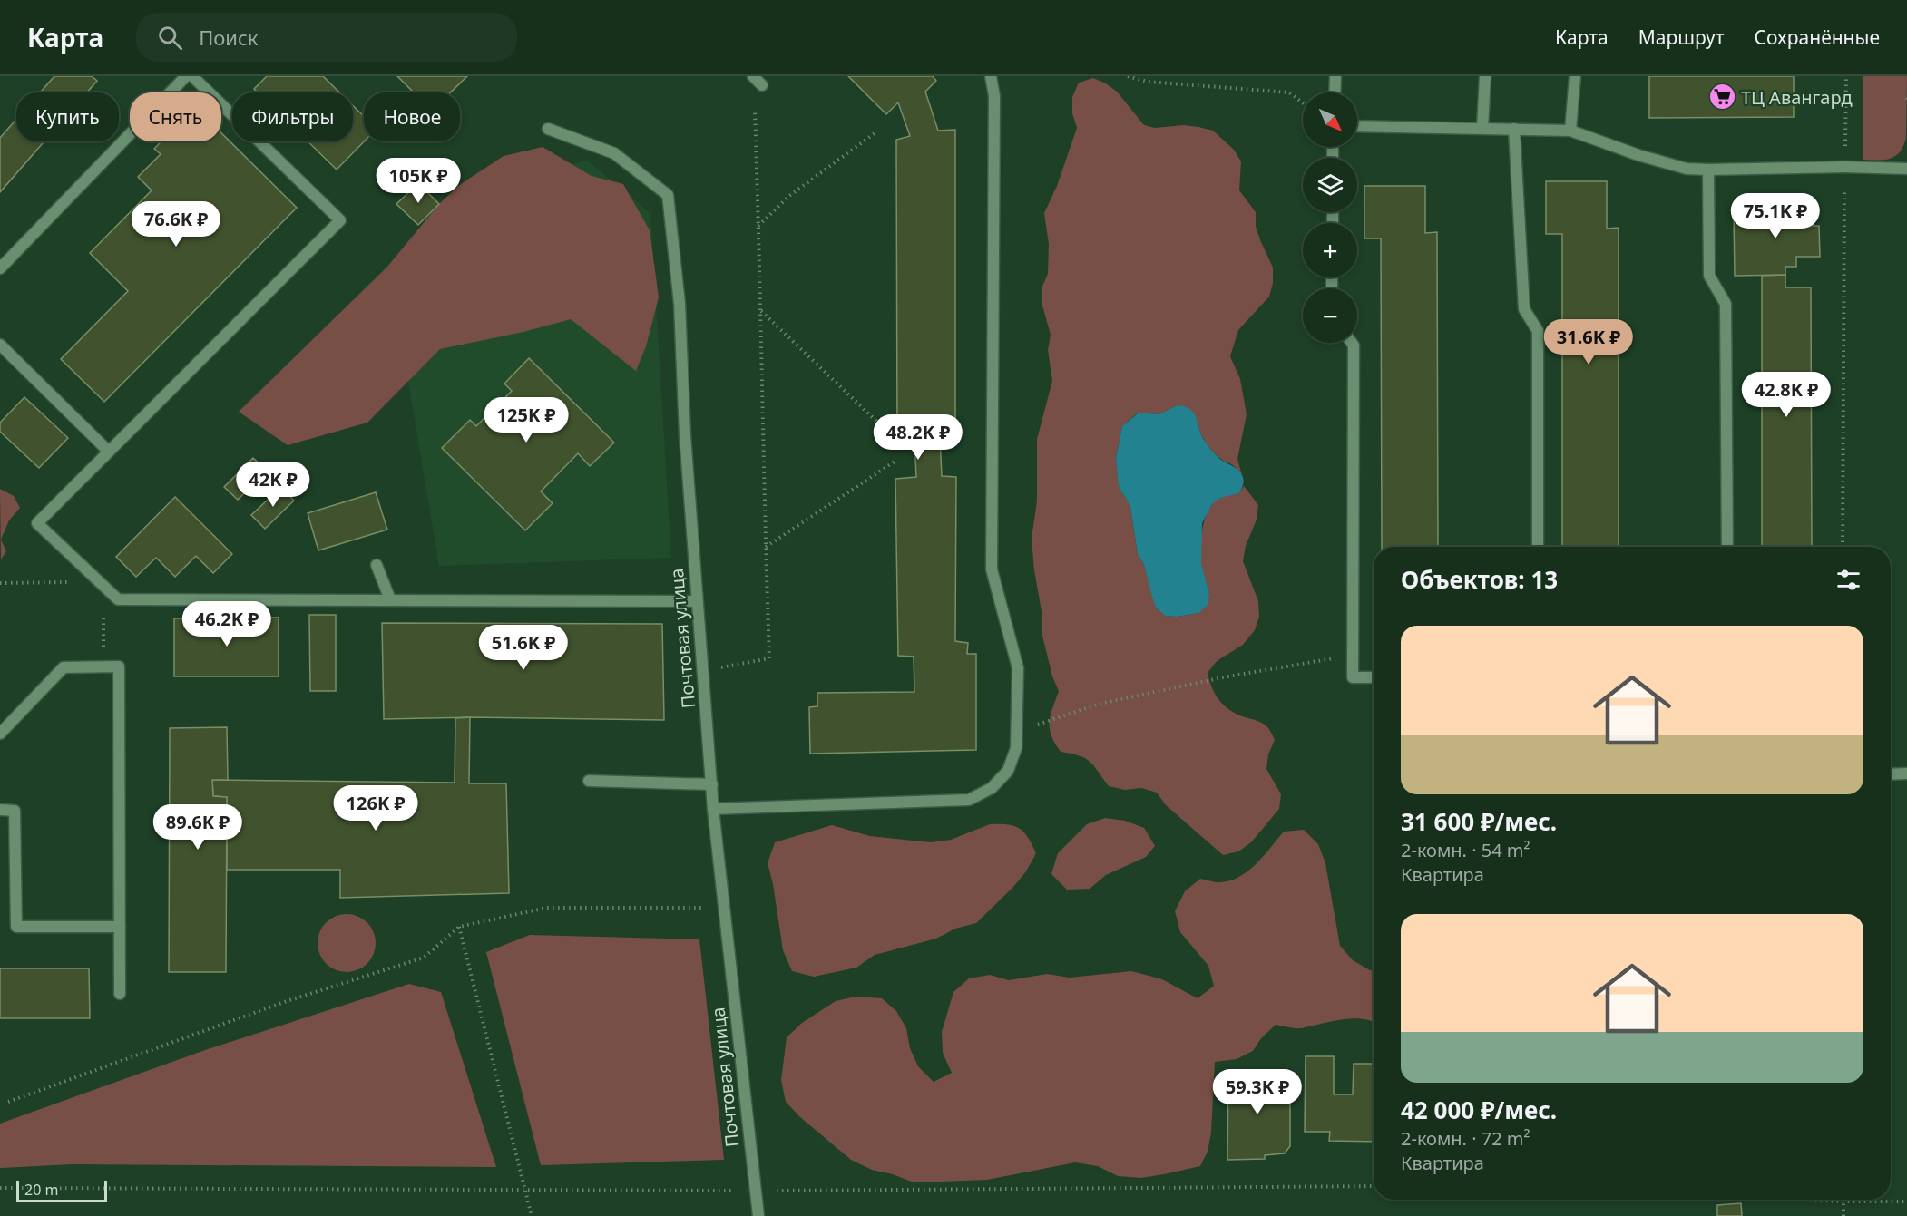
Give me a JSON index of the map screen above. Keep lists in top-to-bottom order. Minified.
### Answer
{"streets":{"street":["Почтовая улица"]},"places":{"supermarket":["ТЦ Авангард"]},"scale_bar":"20 m","north":"bottom right","page":{"header":"Карта","search":"Поиск","nav":["Карта","Маршрут","Сохранённые"],"map_buttons":["+","−"],"chip":["Купить","Снять","Фильтры","Новое"],"price":["105K ₽","75.1K ₽","76.6K ₽","31.6K ₽","42.8K ₽","125K ₽","48.2K ₽","42K ₽","46.2K ₽","51.6K ₽","126K ₽","89.6K ₽","59.3K ₽"],"heading":"Объектов: 13","list":[{"name":"31 600 ₽/мес.","note":"2-комн. · 54 m² · Квартира"},{"name":"42 000 ₽/мес.","note":"2-комн. · 72 m² · Квартира"}],"scale":"20 m"}}
